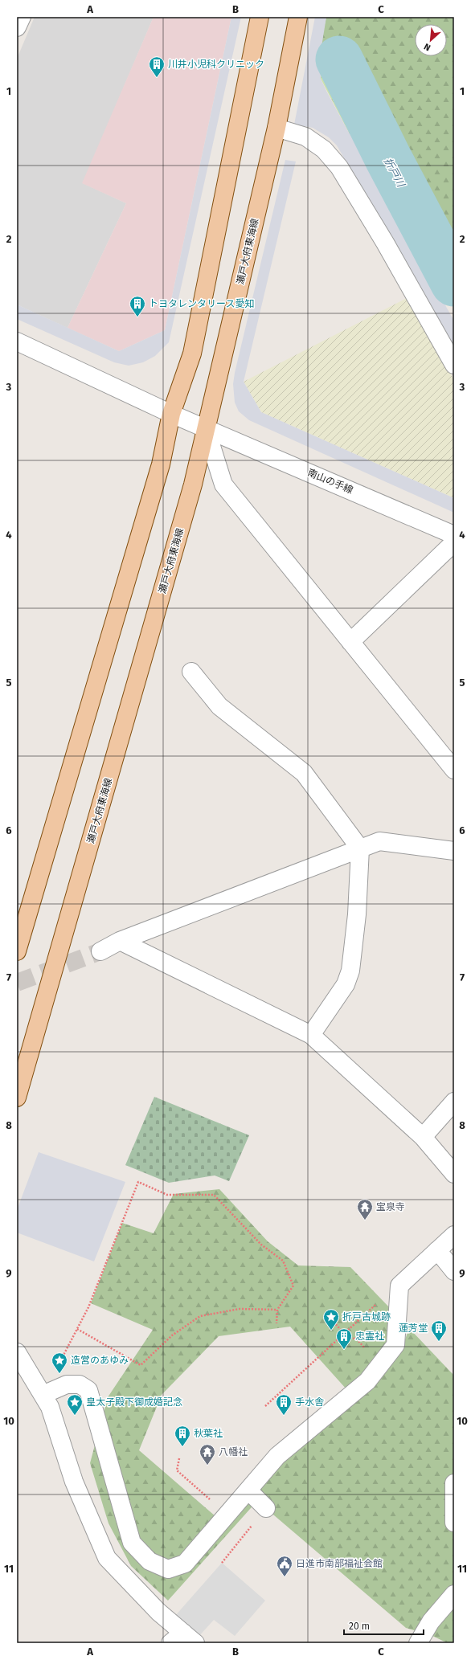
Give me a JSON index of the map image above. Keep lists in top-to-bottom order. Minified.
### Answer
{"streets":{"main road":["瀬戸大府東海線"],"street":["南山の手線"]},"crossings":[["瀬戸大府東海線","南山の手線"]],"water":["折戸川"],"places":{"building":["川井小児科クリニック","トヨタレンタリース愛知","蓮芳堂","忠霊社","手水舎","秋葉社"],"temple":["宝泉寺","八幡社"],"place":["折戸古城跡","造営のあゆみ","皇太子殿下御成婚記念"],"public building":["日進市南部福祉会館"]},"scale_bar":"20 m","north":"bottom left","grid":{"columns":["A","B","C"],"rows":["1","2","3","4","5","6","7","8","9","10","11"]}}
